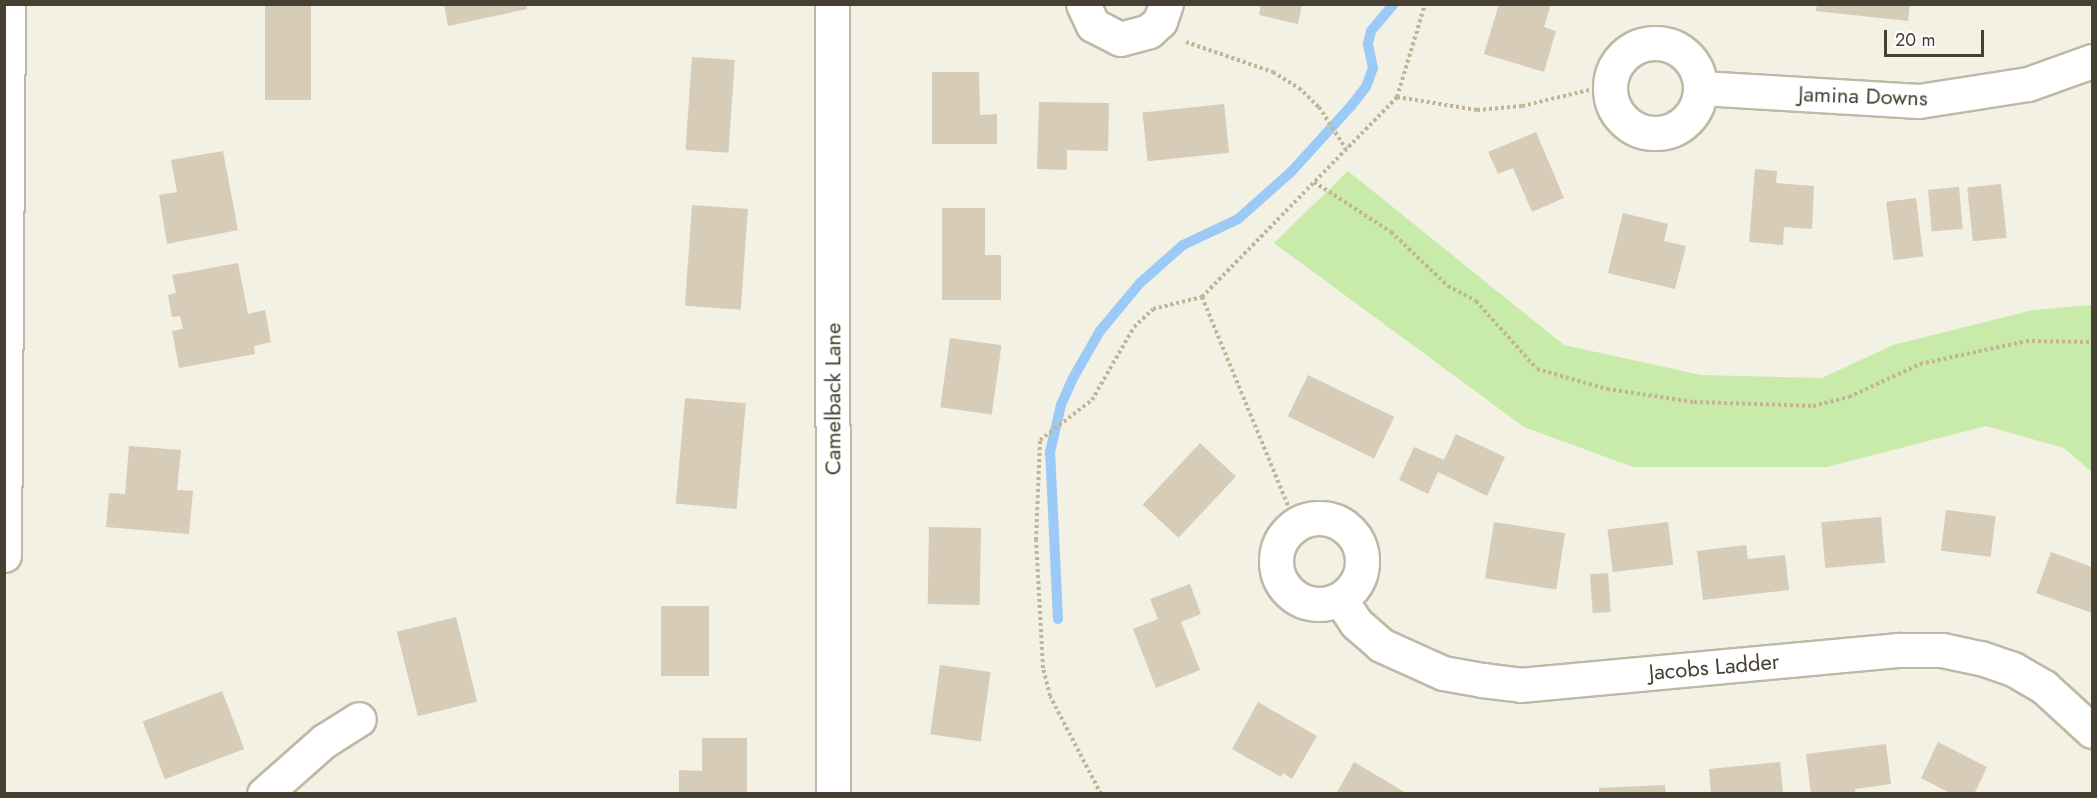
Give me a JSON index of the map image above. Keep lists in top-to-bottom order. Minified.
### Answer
{"streets":{"street":["Jamina Downs","Camelback Lane","Jacobs Ladder"]},"scale_bar":"20 m"}
